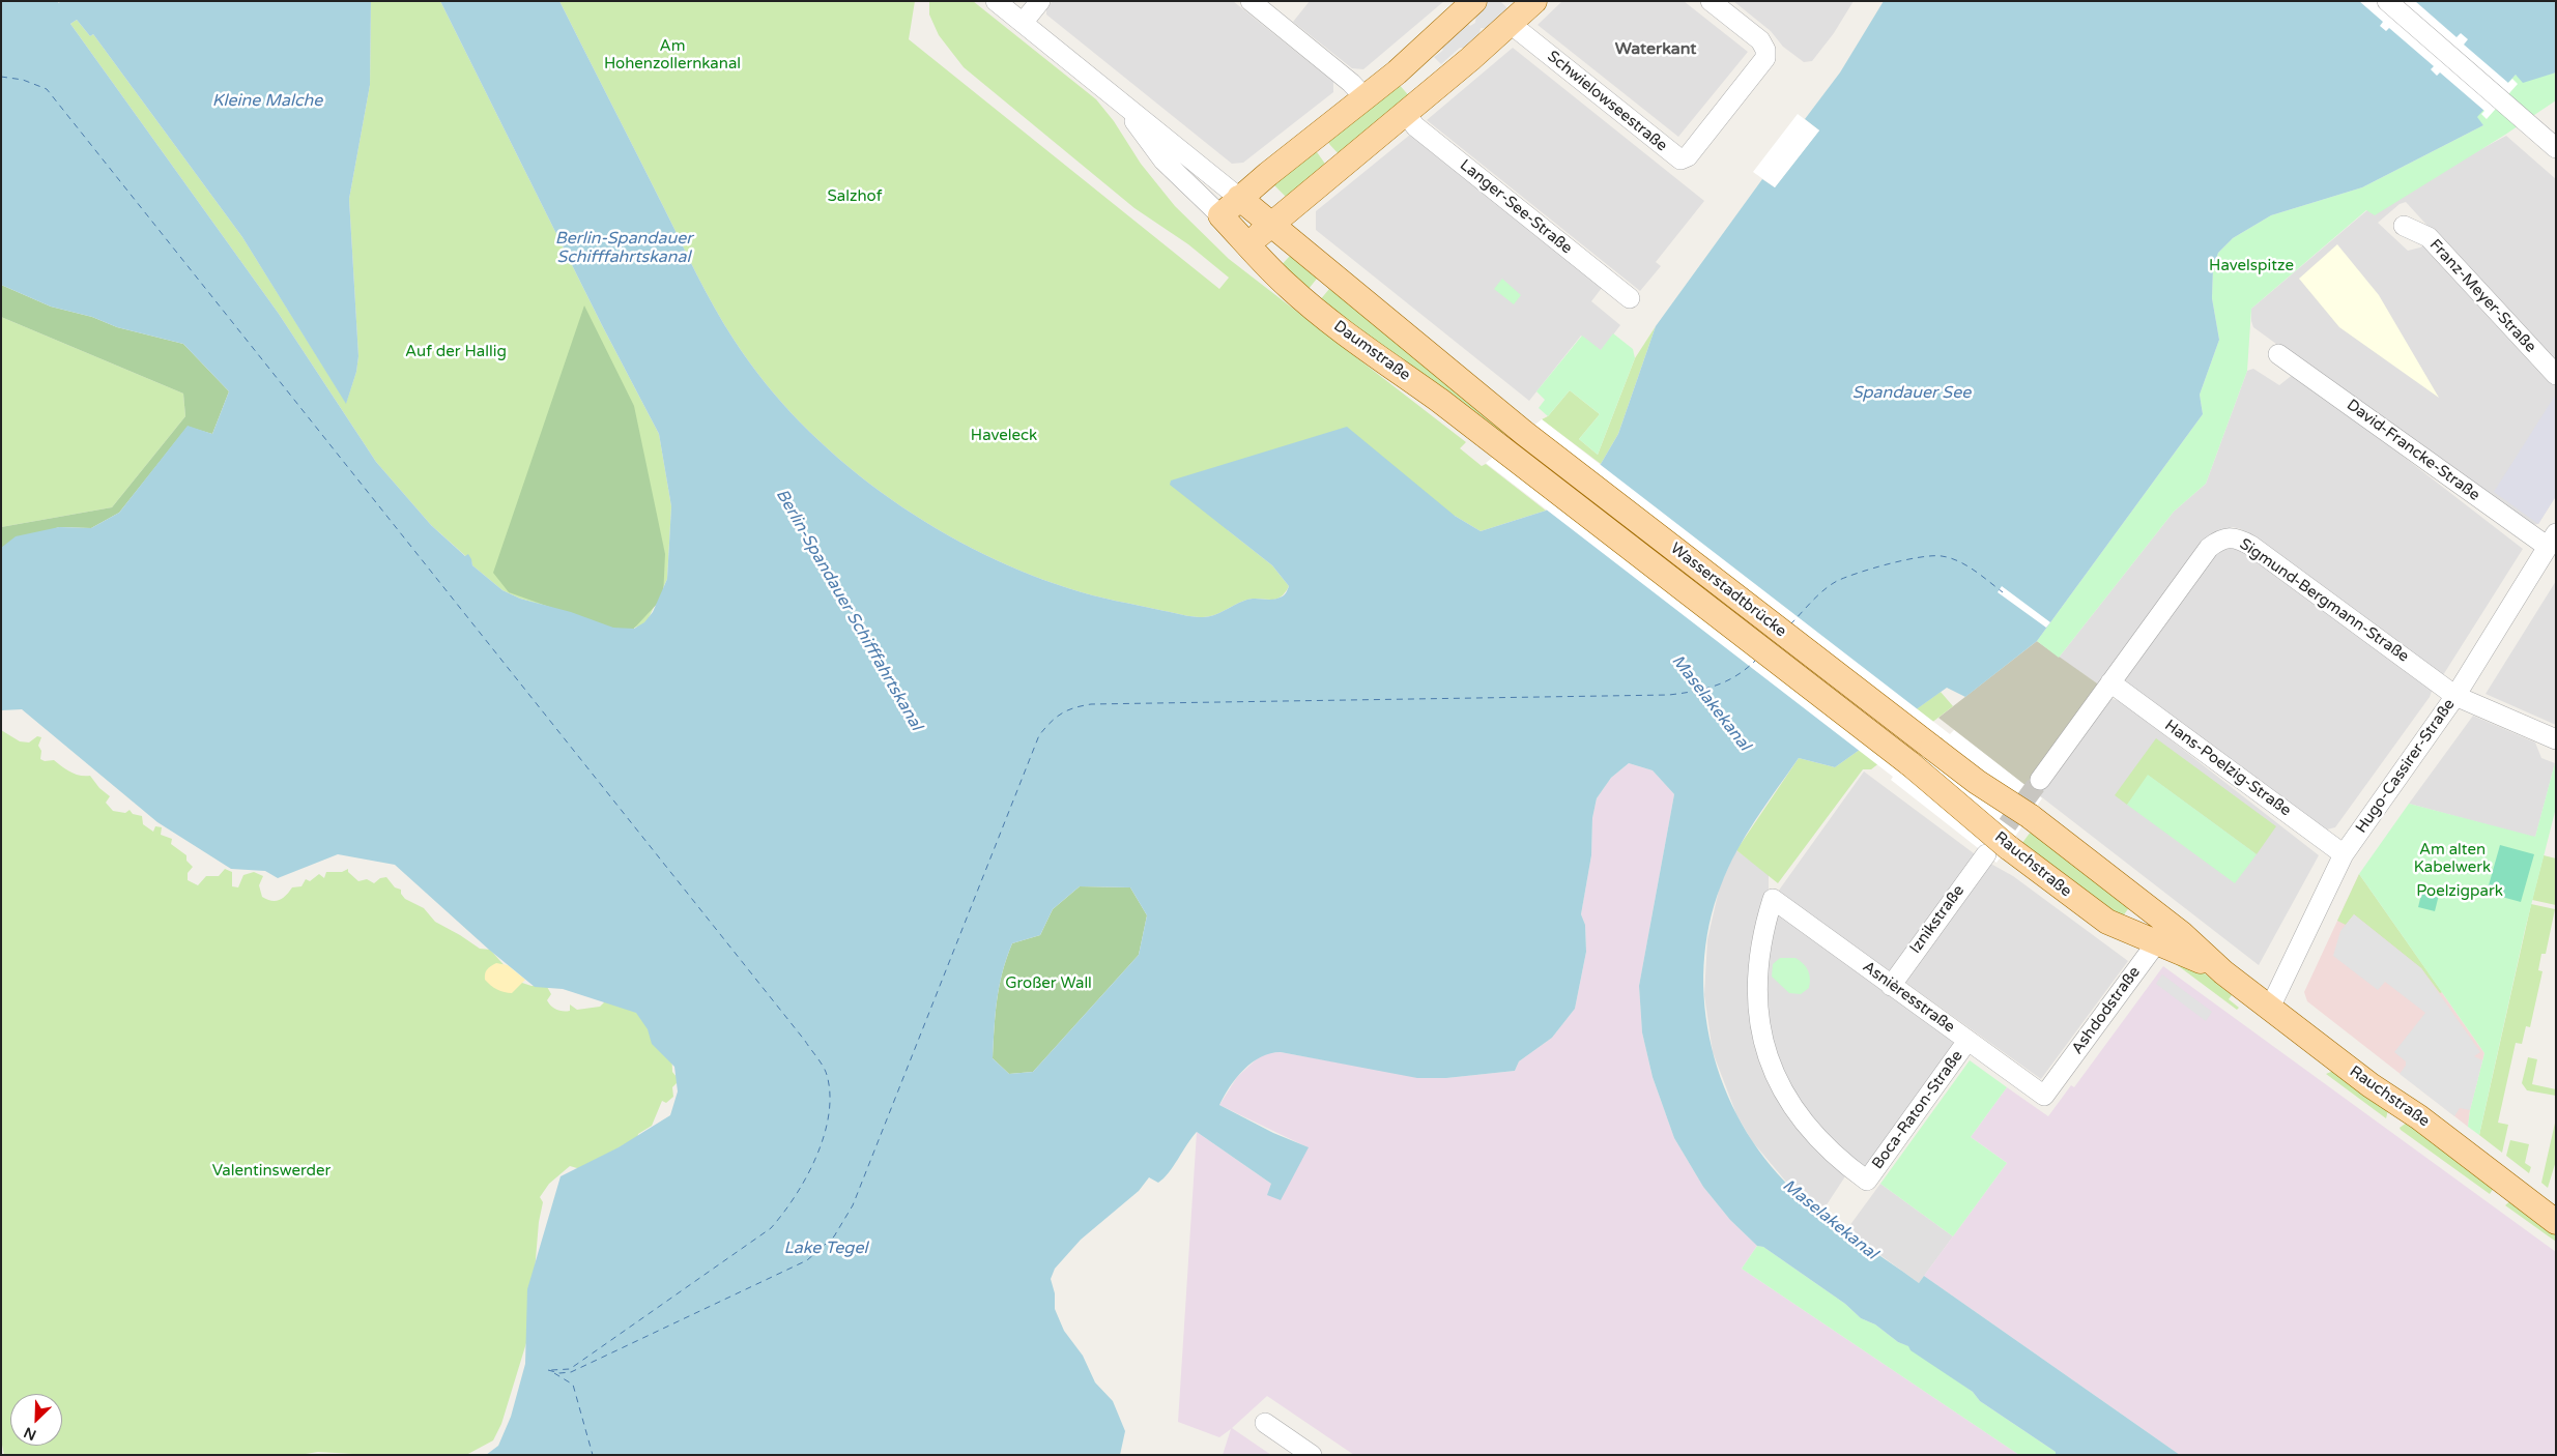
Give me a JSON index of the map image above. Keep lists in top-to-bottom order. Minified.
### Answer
{"streets":{"main road":["Daumstraße","Wasserstadtbrücke","Rauchstraße"],"street":["Schwielowseestraße","Langer-See-Straße","Franz-Meyer-Straße","David-Francke-Straße","Sigmund-Bergmann-Straße","Hugo-Cassirer-Straße","Hans-Poelzig-Straße","Iznikstraße","Asnièresstraße","Ashdodstraße","Boca-Raton-Straße"]},"crossings":[["Daumstraße","Wasserstadtbrücke"],["David-Francke-Straße","Hugo-Cassirer-Straße"],["Wasserstadtbrücke","Rauchstraße"],["Sigmund-Bergmann-Straße","Hugo-Cassirer-Straße"],["Sigmund-Bergmann-Straße","Hans-Poelzig-Straße"],["Hugo-Cassirer-Straße","Hans-Poelzig-Straße"],["Hugo-Cassirer-Straße","Rauchstraße"],["Rauchstraße","Iznikstraße"],["Rauchstraße","Ashdodstraße"],["Iznikstraße","Asnièresstraße"],["Asnièresstraße","Ashdodstraße"],["Asnièresstraße","Boca-Raton-Straße"]],"districts":["Waterkant"],"water":["Kleine Malche","Berlin-Spandauer Schifffahrtskanal","Spandauer See","Maselakekanal","Lake Tegel"],"parks":["Am Hohenzollernkanal","Salzhof","Havelspitze","Auf der Hallig","Haveleck","Am alten Kabelwerk","Poelzigpark","Großer Wall","Valentinswerder"],"north":"bottom left"}
